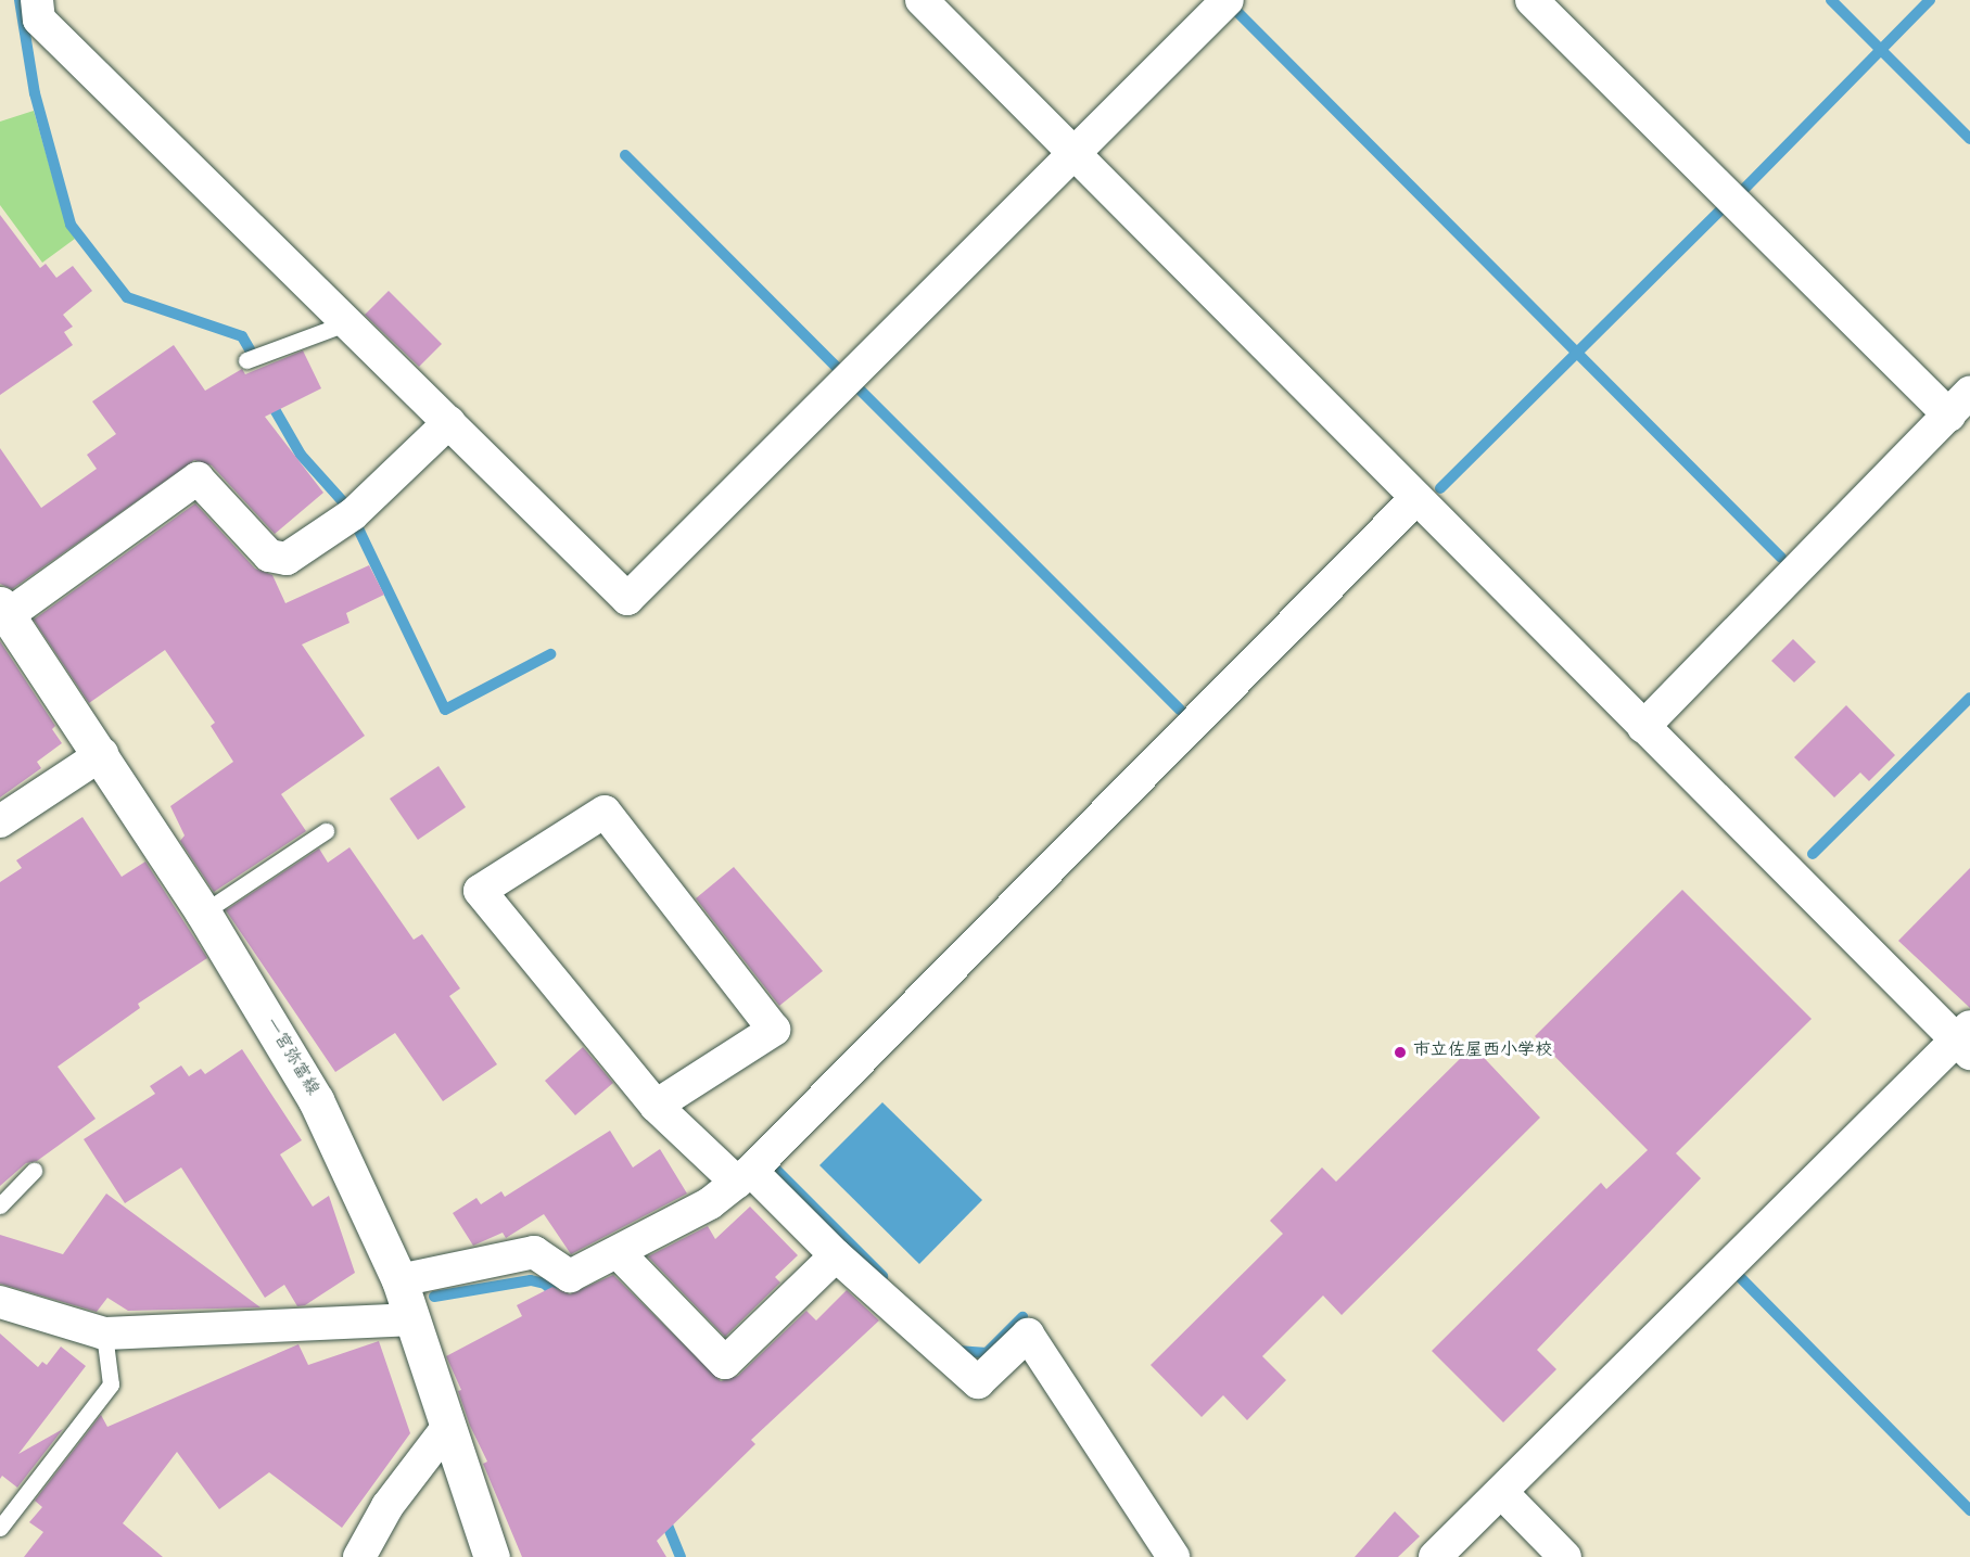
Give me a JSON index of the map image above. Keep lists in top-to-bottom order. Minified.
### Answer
{"streets":{"main road":["一宮弥富線"]},"places":["市立佐屋西小学校"]}
